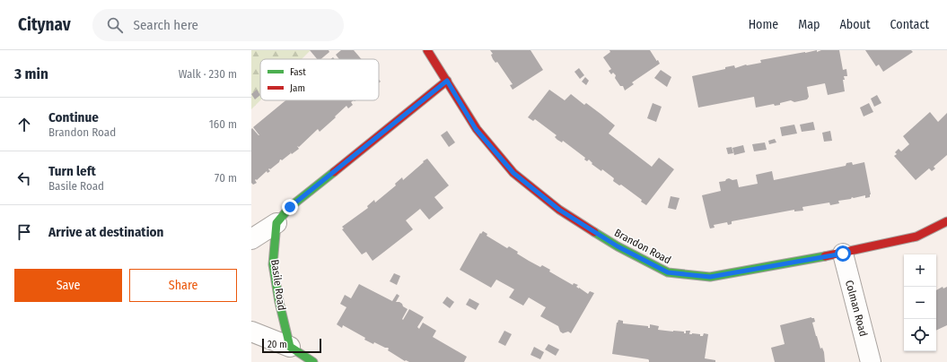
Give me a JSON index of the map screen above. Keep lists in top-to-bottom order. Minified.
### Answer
{"streets":{"street":["Brandon Road","Basile Road","Colman Road"]},"crossings":[["Brandon Road","Colman Road"]],"legend":["Fast","Jam"],"scale_bar":"20 m","page":{"header":"Citynav","search":"Search here","nav":["Home","Map","About","Contact"],"heading":["3 min","Walk · 230 m"],"list":[["Continue","Brandon Road","160 m"],["Turn left","Basile Road","70 m"],"Arrive at destination"],"map_buttons":["+","−"],"buttons":["Save","Share"],"scale":"20 m"}}
